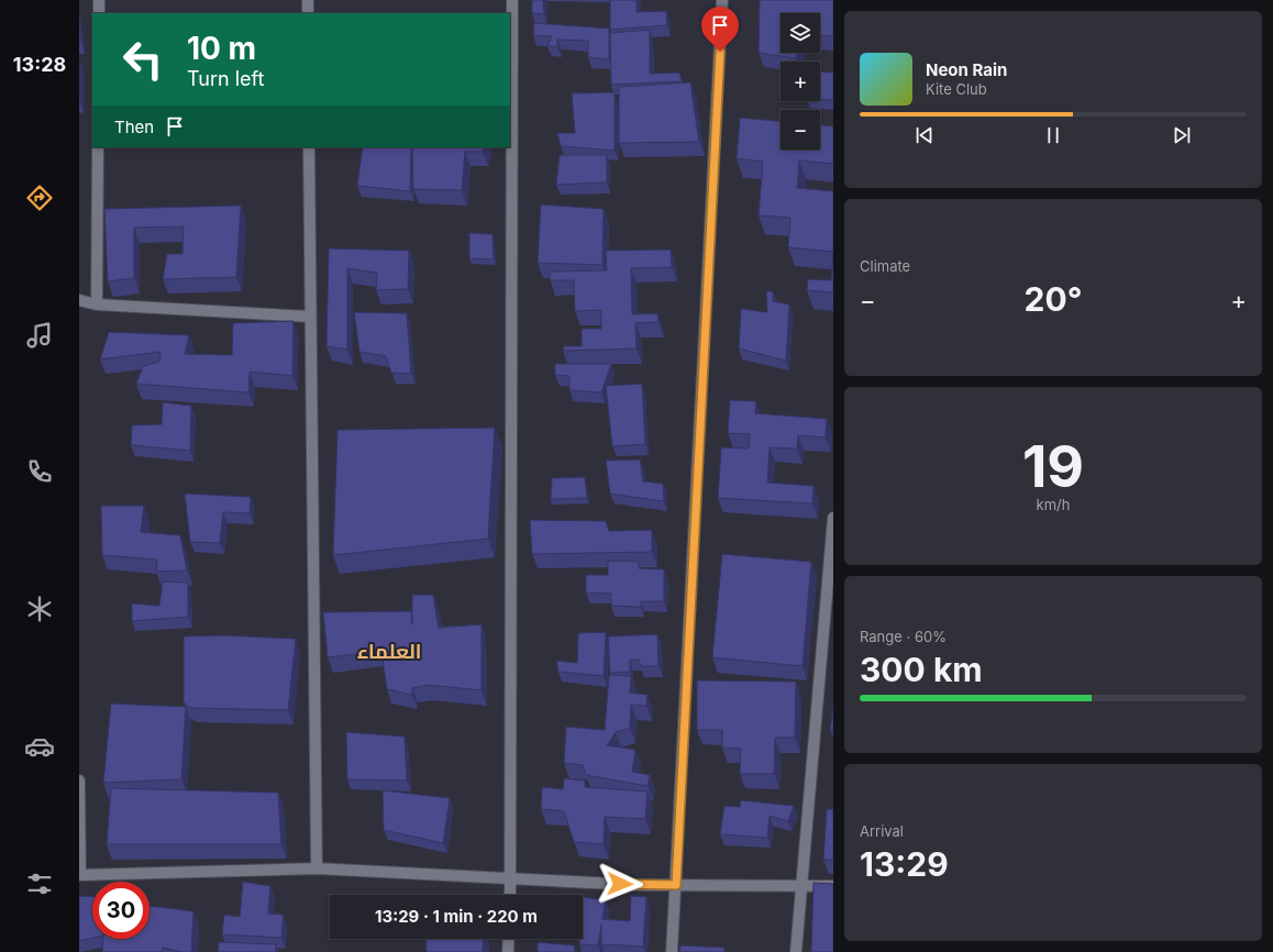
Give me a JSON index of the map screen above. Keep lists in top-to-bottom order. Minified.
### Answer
{"districts":["العلماء"],"page":{"tabs":"13:28","map_buttons":["+","−"],"turn":["10 m","Turn left"],"song":["Neon Rain","Kite Club"],"then":"Then","tile":["Climate",["19","km/h"],["Range · 60%","300 km"],["Arrival","13:29"]],"heat":["−","20°","+"],"limit":"30","trip":"13:29 · 1 min · 220 m"}}
